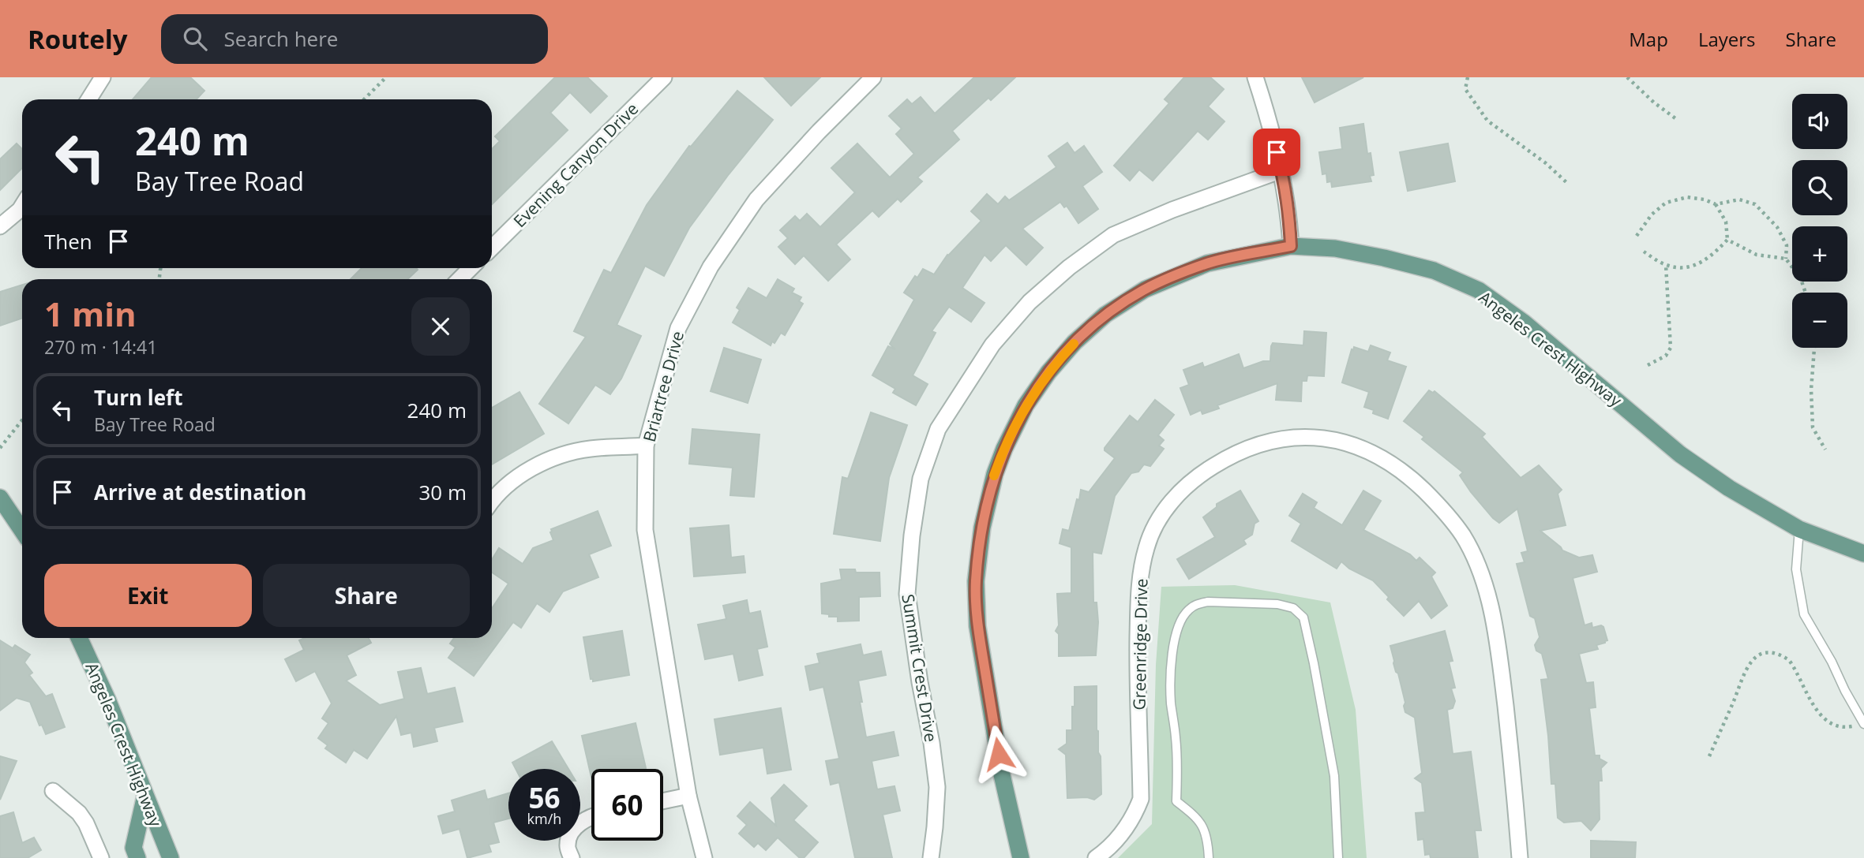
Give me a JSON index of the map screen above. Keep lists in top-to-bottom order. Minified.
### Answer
{"streets":{"main road":["Angeles Crest Highway"],"street":["Evening Canyon Drive","Briartree Drive","Greenridge Drive","Summit Crest Drive"]},"page":{"header":"Routely","search":"Search here","nav":["Map","Layers","Share"],"map_buttons":["+","−"],"turn":["240 m","Bay Tree Road"],"then":"Then","heading":["1 min","270 m · 14:41"],"list":[{"name":"Turn left","note":"Bay Tree Road","value":"240 m"},{"name":"Arrive at destination","value":"30 m"}],"buttons":["Exit","Share"],"speed":"56 km/h","limit":"60"}}
